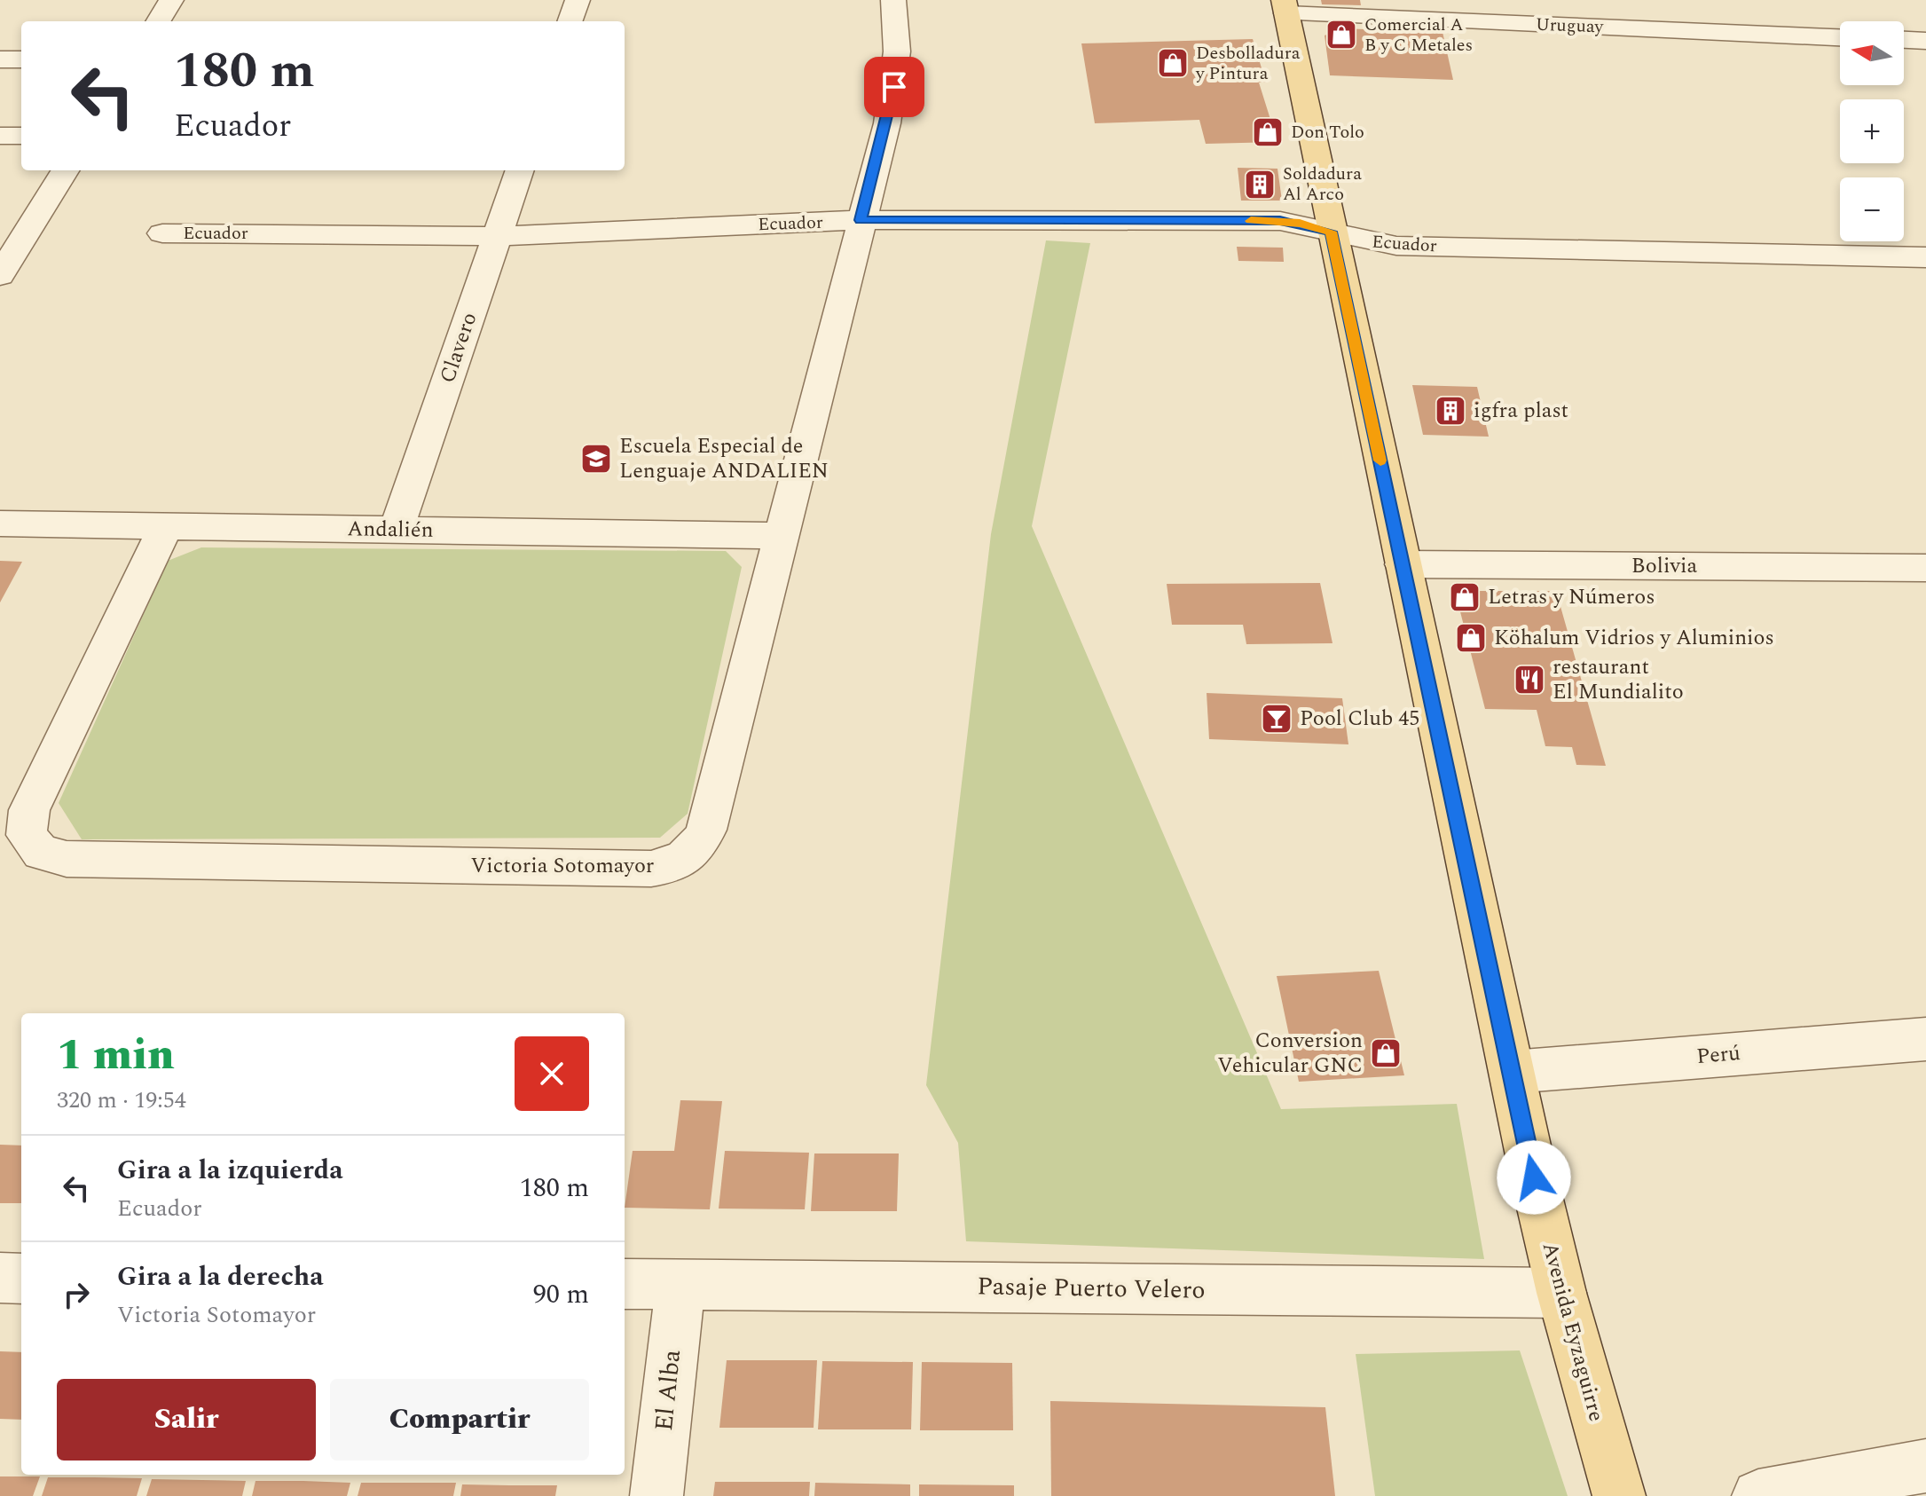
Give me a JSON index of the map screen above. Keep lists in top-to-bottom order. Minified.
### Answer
{"streets":{"main road":["Avenida Eyzaguirre"],"street":["Uruguay","Ecuador","Clavero","Andalién","Bolivia","Victoria Sotomayor","Perú","Pasaje Puerto Velero","El Alba"]},"crossings":[["Uruguay","Avenida Eyzaguirre"],["Ecuador","Clavero"],["Ecuador","Victoria Sotomayor"],["Ecuador","Avenida Eyzaguirre"],["Clavero","Andalién"],["Andalién","Victoria Sotomayor"],["Bolivia","Avenida Eyzaguirre"],["Perú","Avenida Eyzaguirre"],["Pasaje Puerto Velero","Avenida Eyzaguirre"],["Pasaje Puerto Velero","El Alba"]],"places":{"shop":["Comercial A B y C Metales","Desbolladura y Pintura","Don Tolo","Letras y Números","Köhalum Vidrios y Aluminios","Conversion Vehicular GNC"],"building":["Soldadura Al Arco","igfra plast"],"school or university":["Escuela Especial de Lenguaje ANDALIEN"],"restaurant":["restaurant El Mundialito"],"bar":["Pool Club 45"]},"north":"left","page":{"map_buttons":["+","−"],"turn":["180 m","Ecuador"],"heading":["1 min","320 m · 19:54"],"list":[{"name":"Gira a la izquierda","note":"Ecuador","value":"180 m"},{"name":"Gira a la derecha","note":"Victoria Sotomayor","value":"90 m"}],"buttons":["Salir","Compartir"]}}
